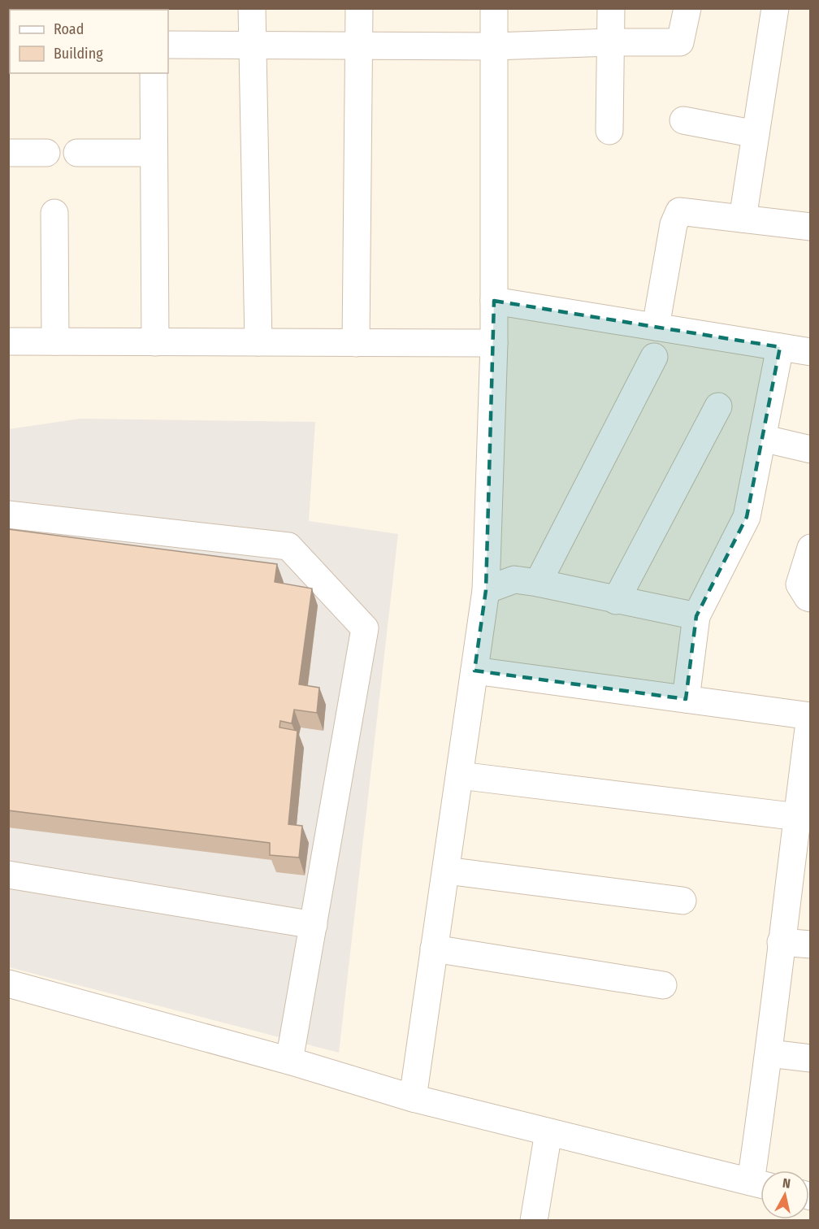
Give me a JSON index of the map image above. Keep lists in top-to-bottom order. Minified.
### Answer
{"legend":["Road","Building"],"north":"top"}
